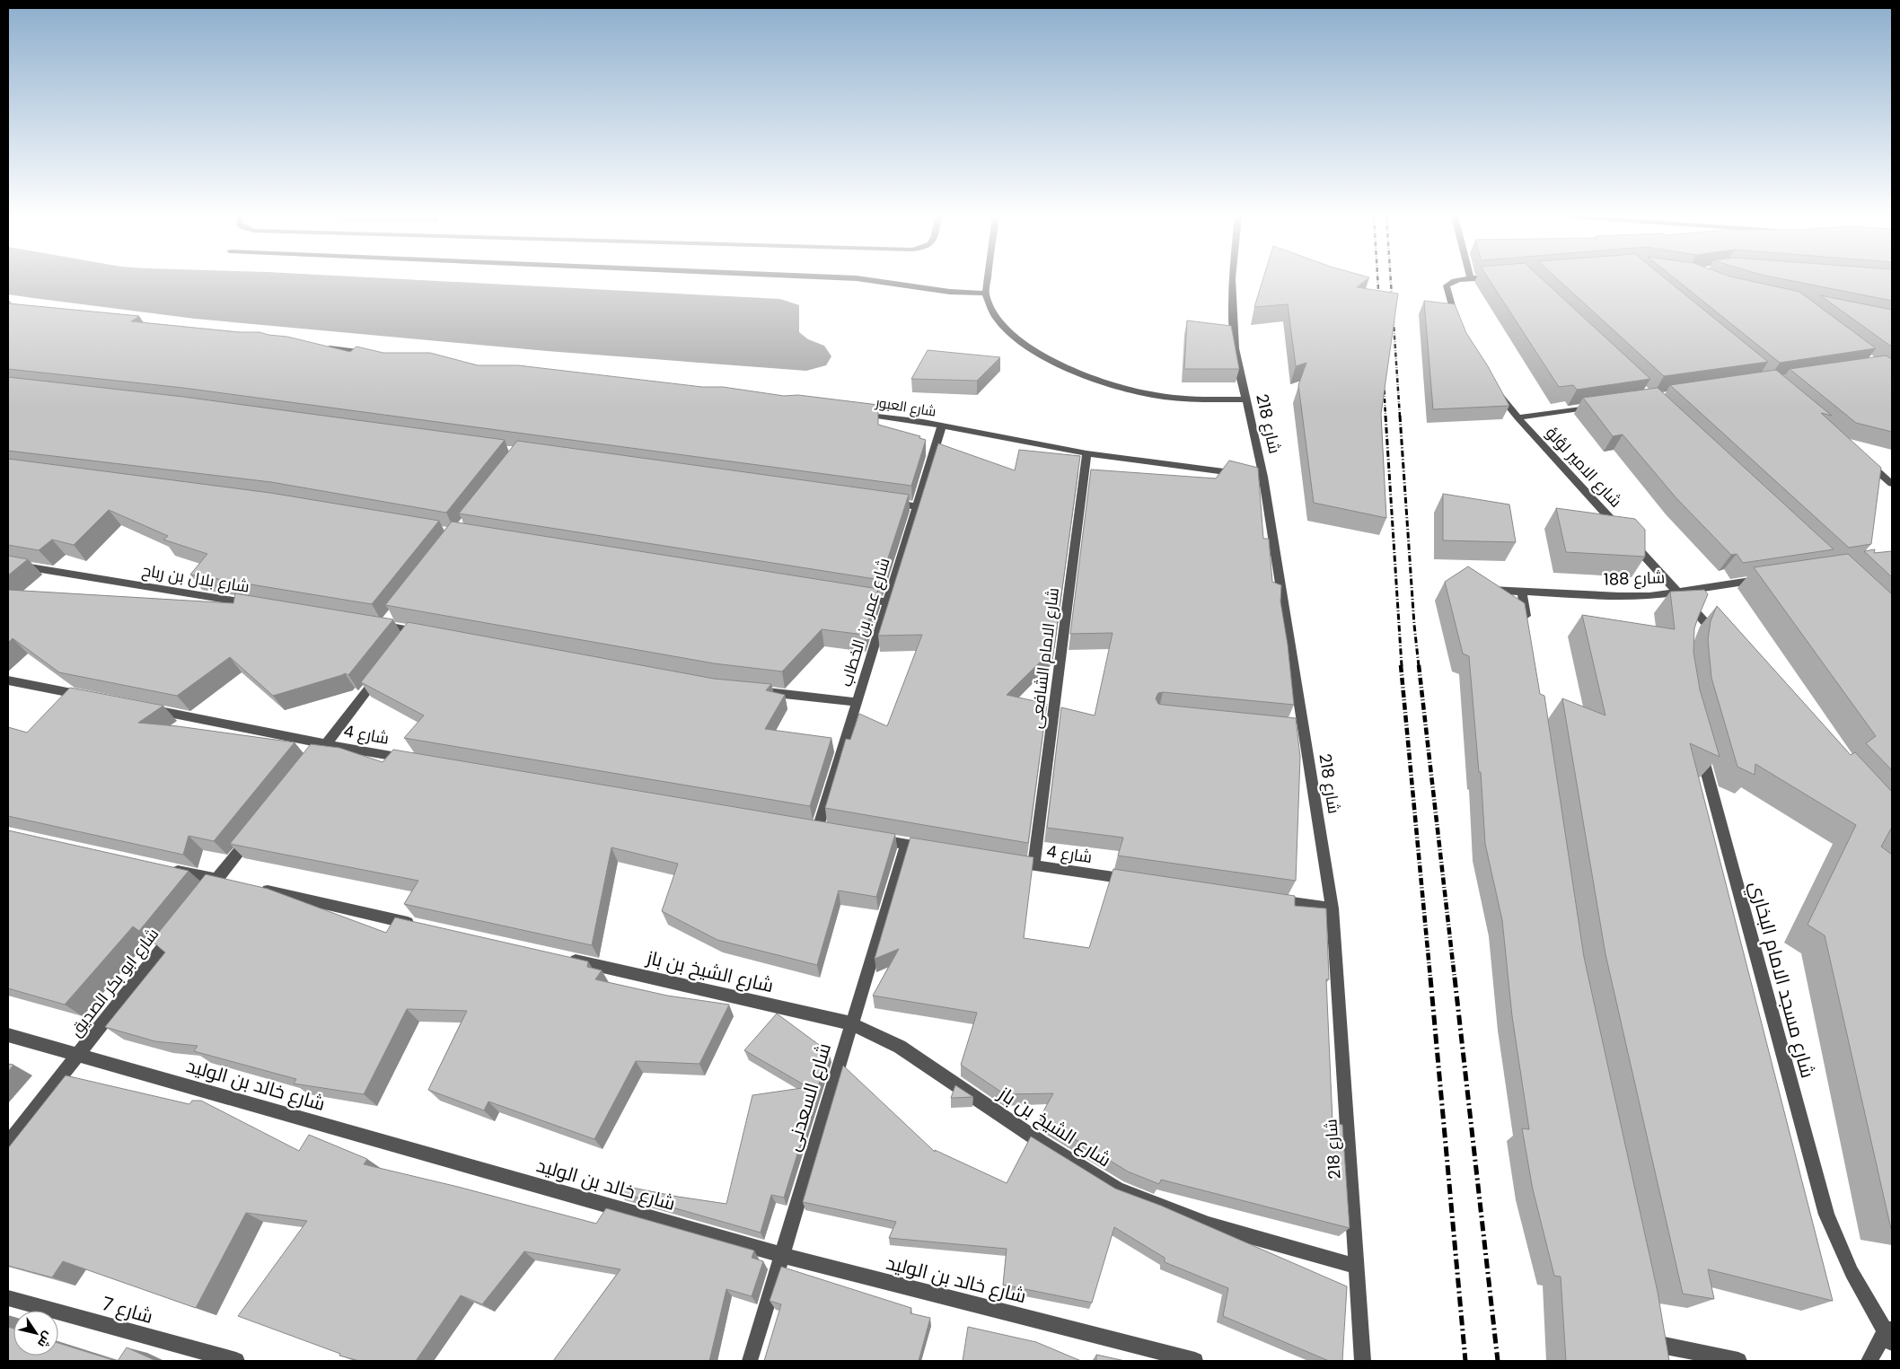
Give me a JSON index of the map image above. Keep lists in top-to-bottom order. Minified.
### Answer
{"streets":{"street":["شارع العبور","شارع 218","شارع الامير لؤلؤ","شارع بلال بن رباح","شارع 188","شارع عمر بن الخطاب","شارع الامام الشافعى","شارع 4","شارع الشيخ بن باز","شارع مسجد الامام البخاري","شارع ابو بكر الصديق","شارع خالد بن الوليد","شارع السعدنى","شارع 7"]},"crossings":[["شارع العبور","شارع 218"],["شارع العبور","شارع عمر بن الخطاب"],["شارع العبور","شارع الامام الشافعى"],["شارع 218","شارع الشيخ بن باز"],["شارع الامير لؤلؤ","شارع 188"],["شارع الامام الشافعى","شارع 4"],["شارع الشيخ بن باز","شارع السعدنى"],["شارع ابو بكر الصديق","شارع خالد بن الوليد"],["شارع خالد بن الوليد","شارع السعدنى"]],"north":"bottom right"}
